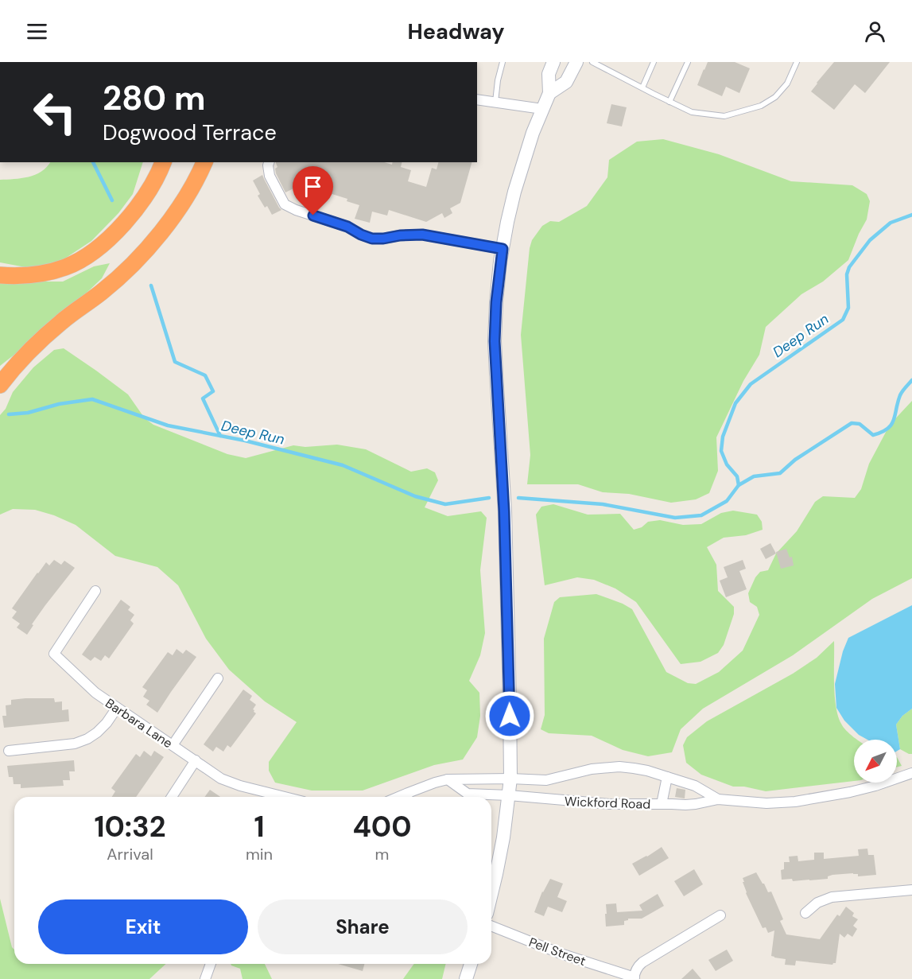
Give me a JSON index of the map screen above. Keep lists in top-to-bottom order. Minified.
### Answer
{"streets":{"street":["Barbara Lane","Wickford Road","Pell Street"]},"water":["Deep Run"],"north":"bottom left","page":{"header":"Headway","turn":["280 m","Dogwood Terrace"],"eta":["10:32","Arrival","1","min","400","m"],"buttons":["Exit","Share"]}}
